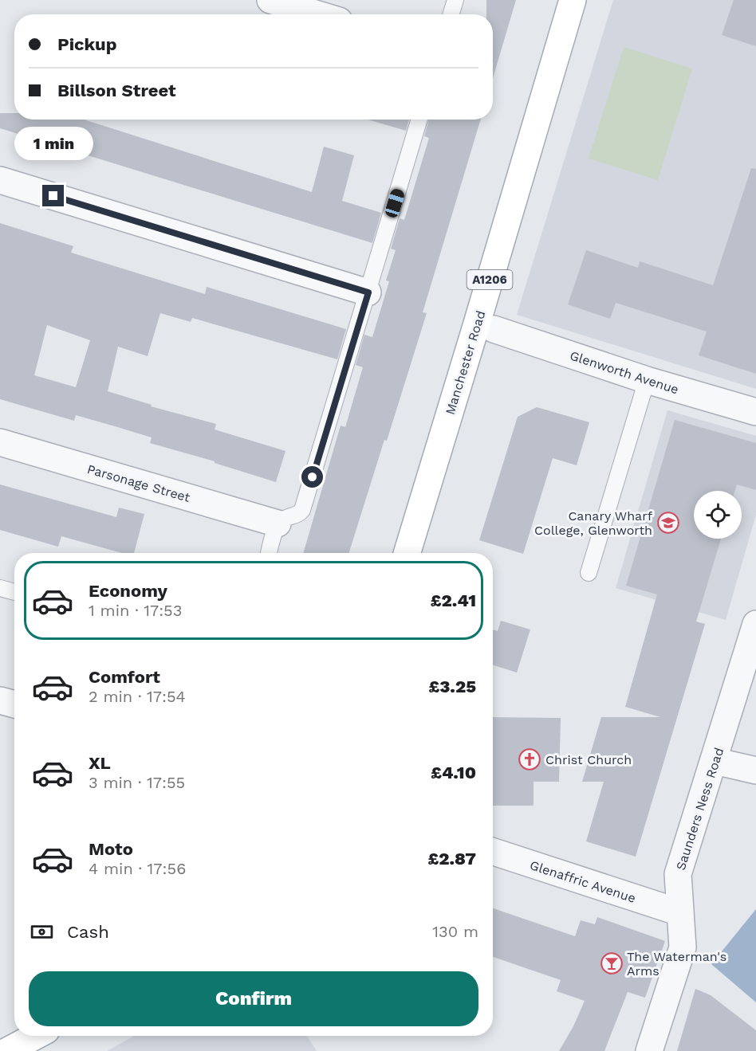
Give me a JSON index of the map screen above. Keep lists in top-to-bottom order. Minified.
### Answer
{"streets":{"main road":["A1206","Manchester Road"],"street":["Glenworth Avenue","Parsonage Street","Saunders Ness Road","Glenaffric Avenue"]},"crossings":[["Saunders Ness Road","Glenaffric Avenue"]],"places":{"school or university":["Canary Wharf College, Glenworth"],"church":["Christ Church"],"bar":["The Waterman's Arms"]},"page":{"banner":["Pickup","Billson Street"],"bubble":"1 min","list":[{"name":"Economy","note":"1 min · 17:53","value":"£2.41"},{"name":"Comfort","note":"2 min · 17:54","value":"£3.25"},{"name":"XL","note":"3 min · 17:55","value":"£4.10"},{"name":"Moto","note":"4 min · 17:56","value":"£2.87"}],"pay":["Cash","130 m"],"buttons":"Confirm"}}
